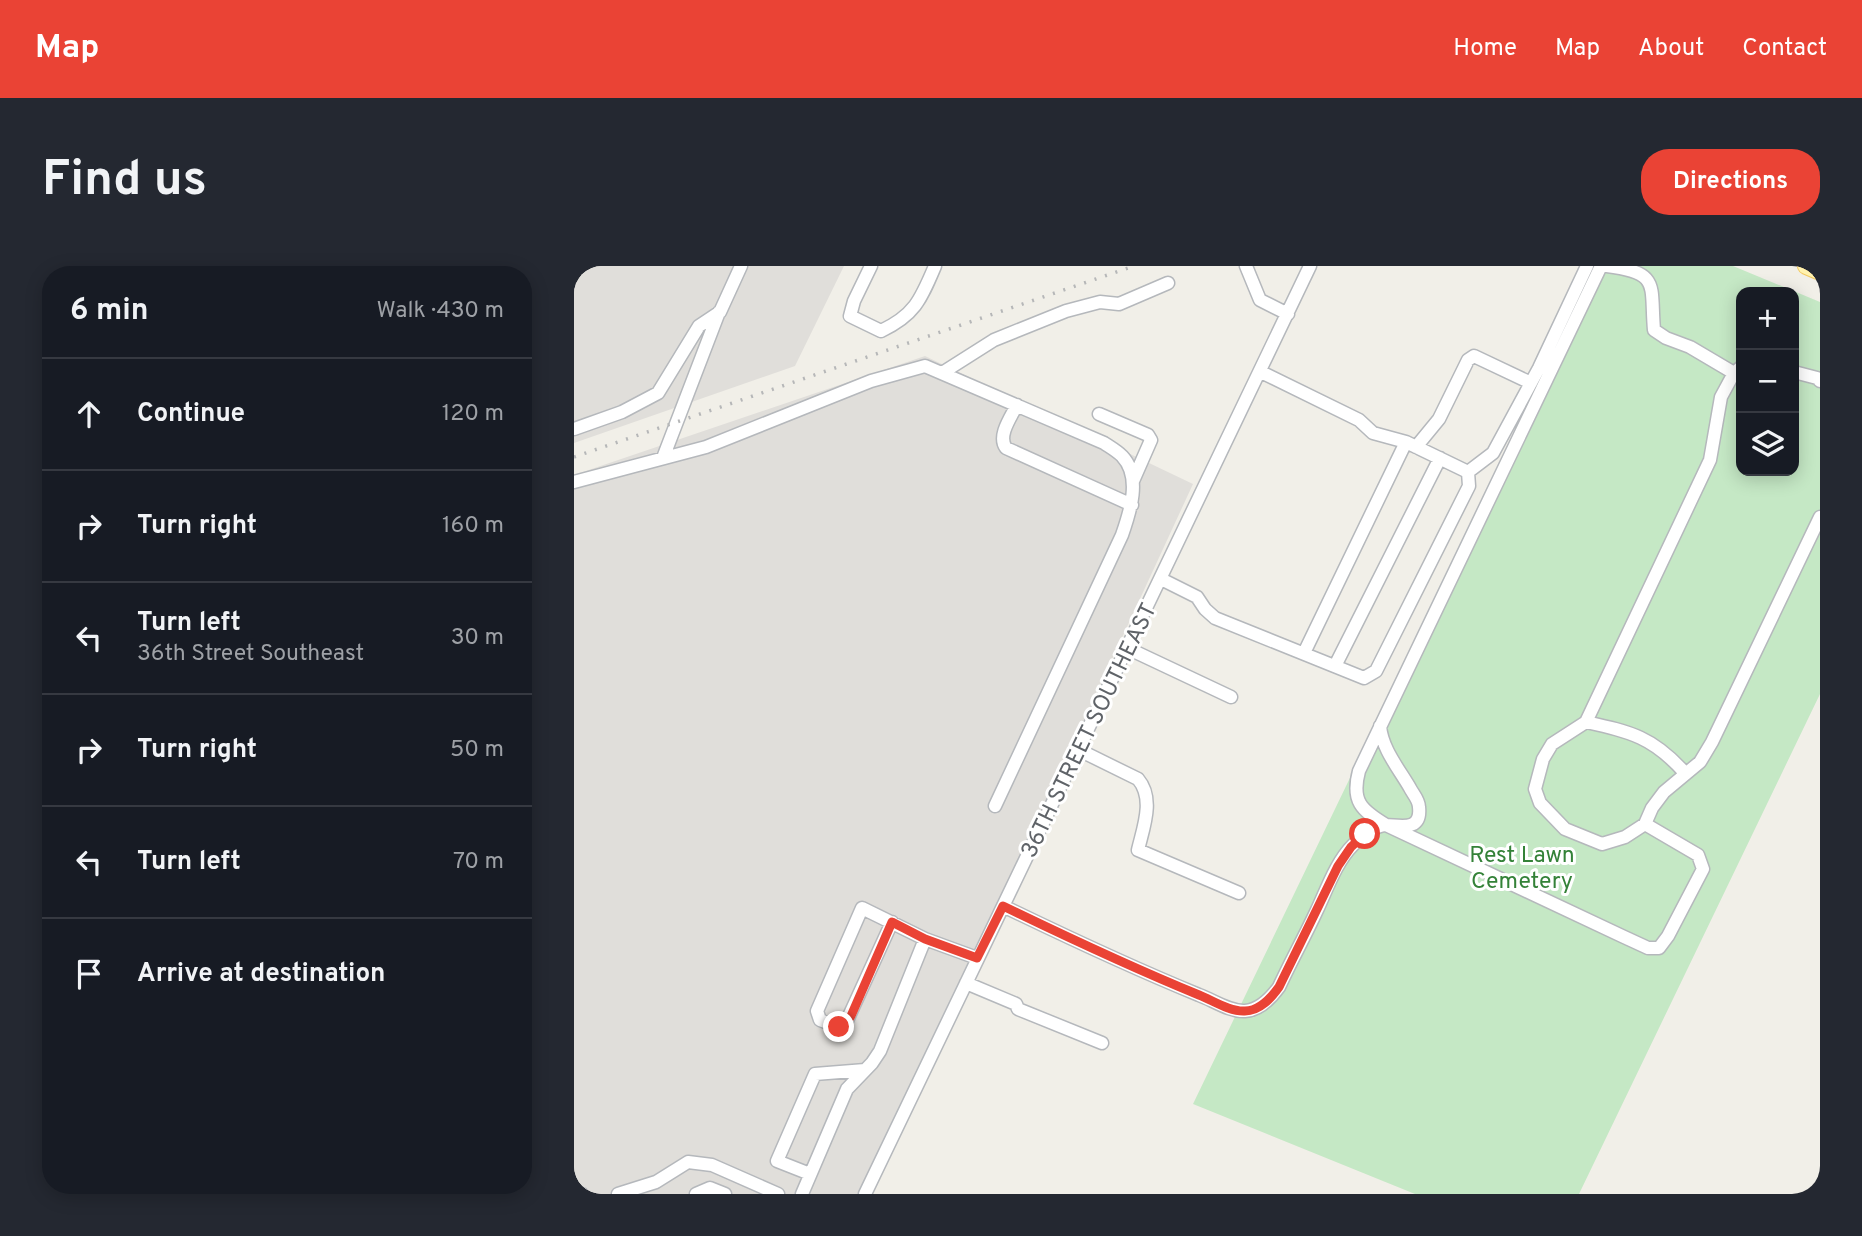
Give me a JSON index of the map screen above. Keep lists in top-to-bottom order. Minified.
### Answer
{"streets":{"street":["36TH STREET SOUTHEAST"]},"parks":["Rest Lawn Cemetery"],"page":{"header":"Map","nav":["Home","Map","About","Contact"],"buttons":"Directions","title":"Find us","heading":["6 min","Walk · 430 m"],"map_buttons":["+","−"],"list":[["Continue","120 m"],["Turn right","160 m"],["Turn left","36th Street Southeast","30 m"],["Turn right","50 m"],["Turn left","70 m"],"Arrive at destination"]}}
